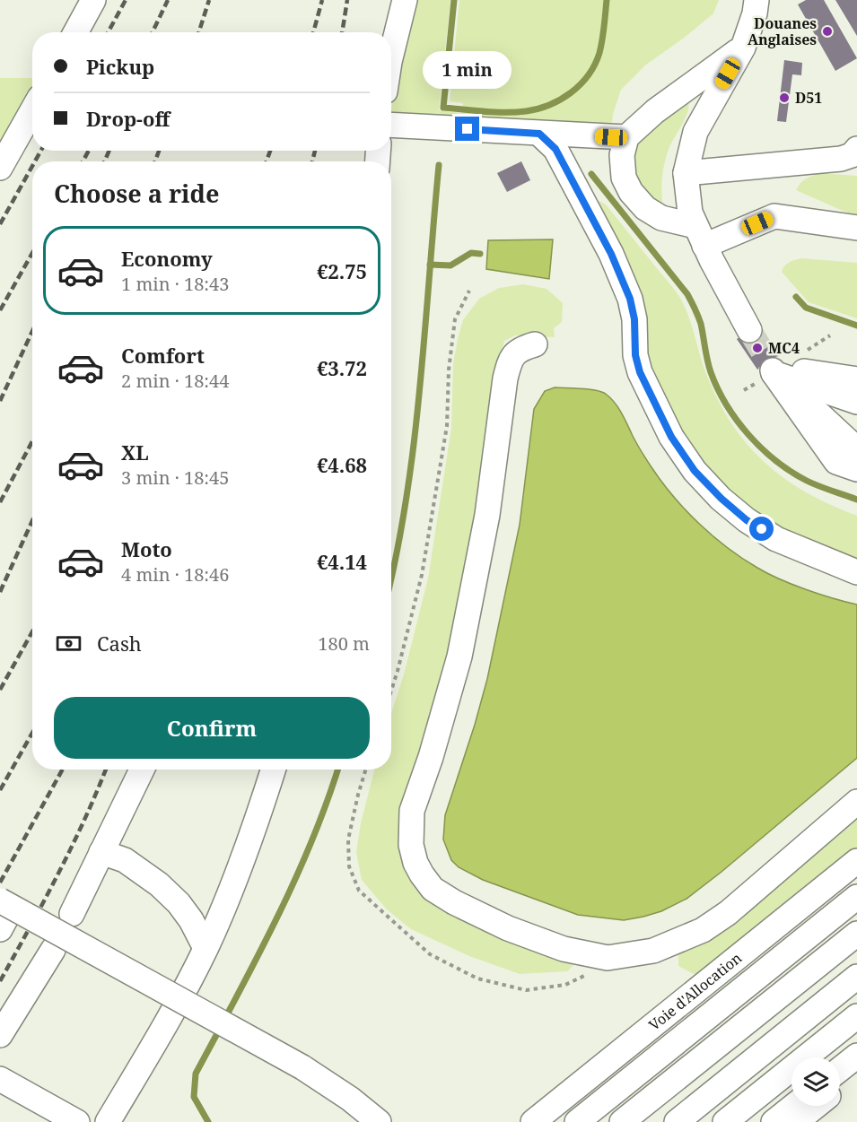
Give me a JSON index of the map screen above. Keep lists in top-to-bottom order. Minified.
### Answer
{"streets":{"lane":["Voie d'Allocation"]},"places":["Douanes Anglaises","D51","MC4"],"page":{"banner":["Pickup","Drop-off"],"bubble":"1 min","heading":"Choose a ride","list":[{"name":"Economy","note":"1 min · 18:43","value":"€2.75"},{"name":"Comfort","note":"2 min · 18:44","value":"€3.72"},{"name":"XL","note":"3 min · 18:45","value":"€4.68"},{"name":"Moto","note":"4 min · 18:46","value":"€4.14"}],"pay":["Cash","180 m"],"buttons":"Confirm"}}
